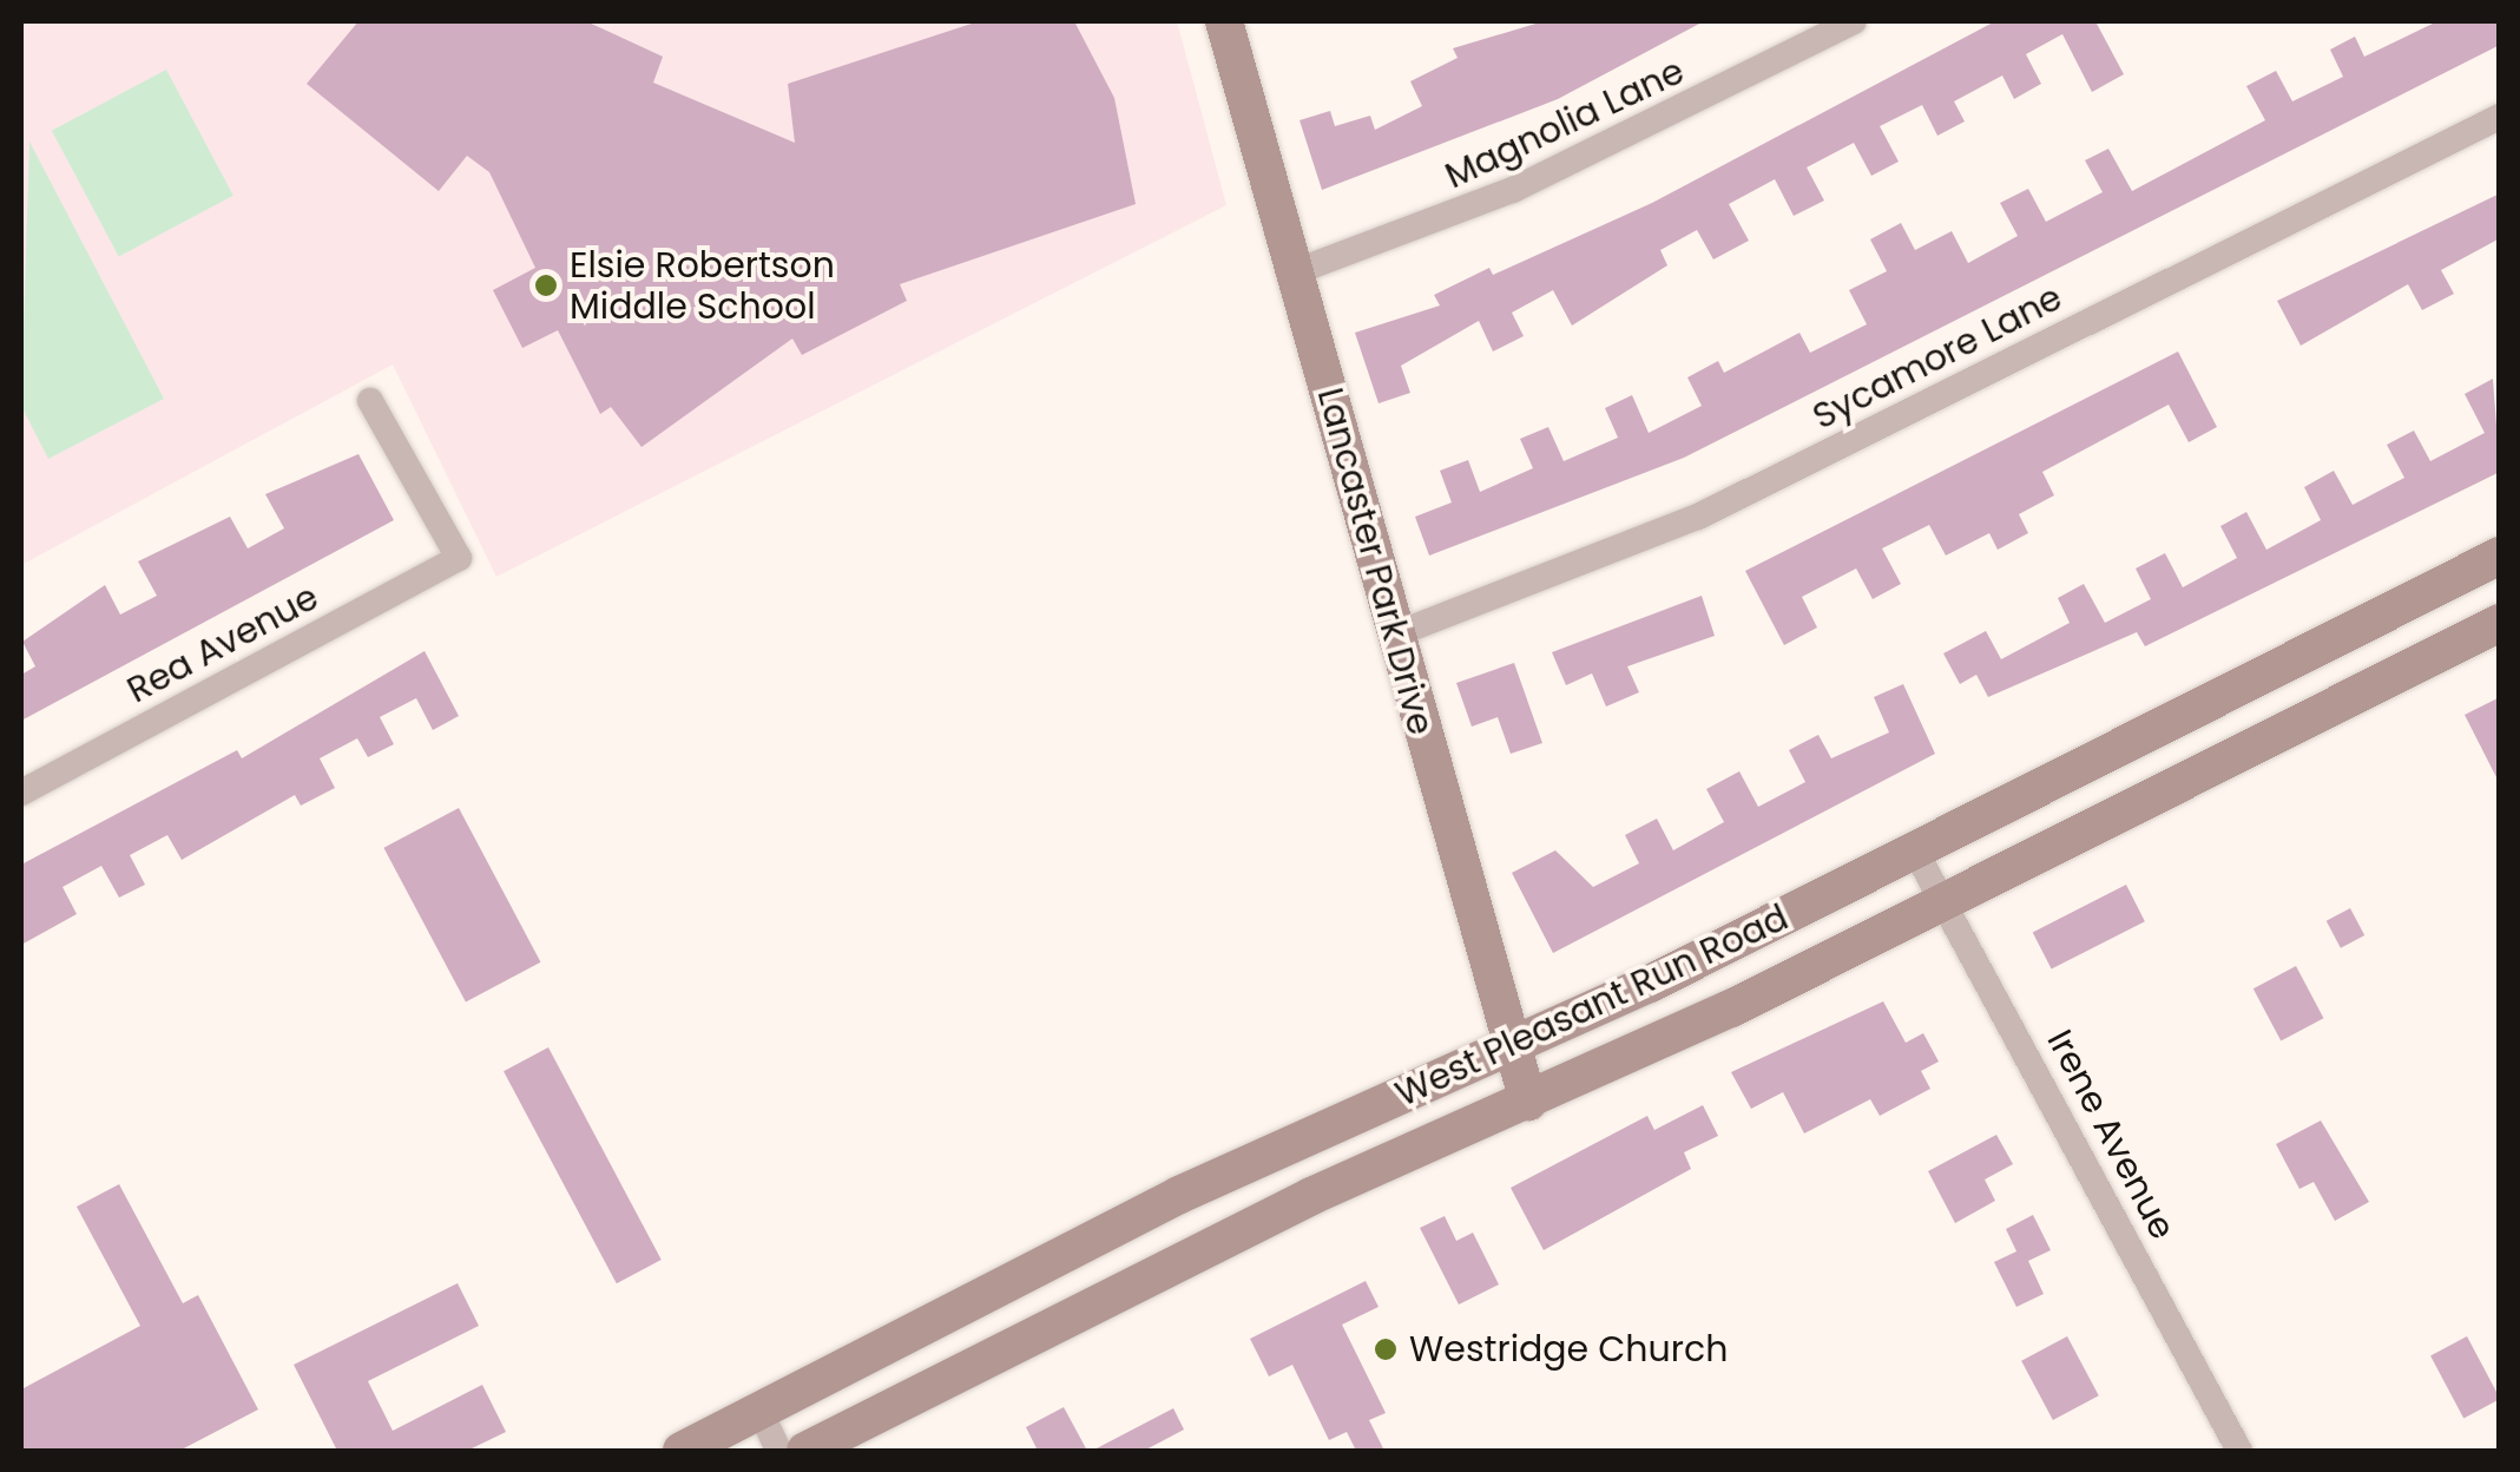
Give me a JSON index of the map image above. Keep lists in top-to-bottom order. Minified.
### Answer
{"streets":{"main road":["Lancaster Park Drive","West Pleasant Run Road"],"street":["Magnolia Lane","Sycamore Lane","Rea Avenue","Irene Avenue"]},"crossings":[["Magnolia Lane","Lancaster Park Drive"],["Sycamore Lane","Lancaster Park Drive"],["Lancaster Park Drive","West Pleasant Run Road"],["West Pleasant Run Road","Irene Avenue"]],"places":["Elsie Robertson Middle School","Westridge Church"]}
